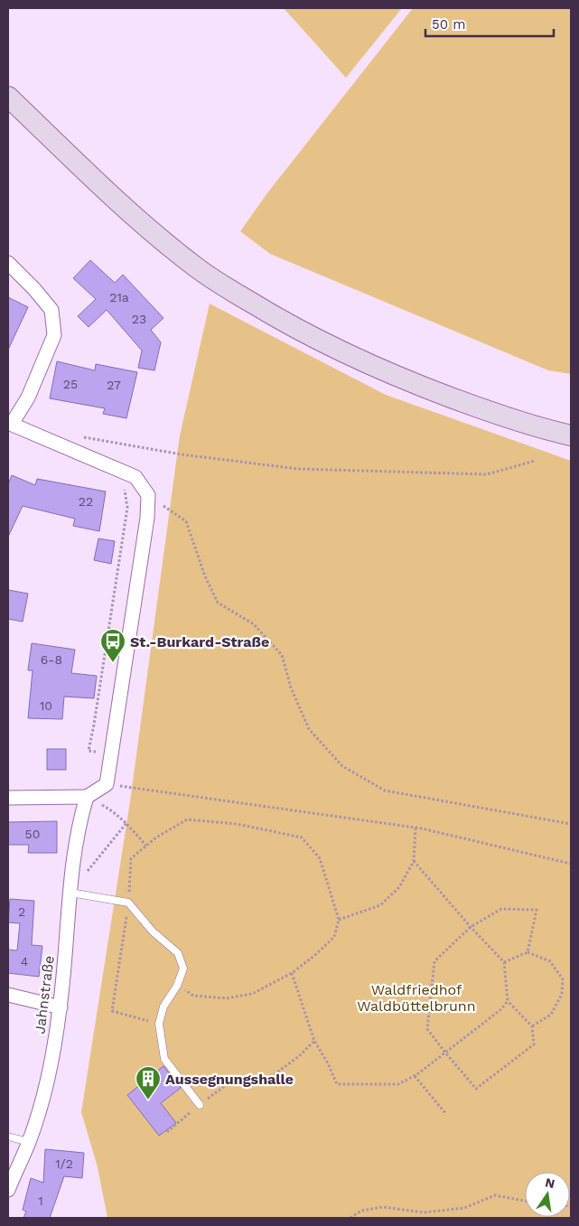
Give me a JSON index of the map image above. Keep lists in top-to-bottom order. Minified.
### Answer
{"streets":{"street":["Jahnstraße"]},"parks":["Waldfriedhof Waldbüttelbrunn"],"places":{"bus stop":["St.-Burkard-Straße"],"building":["Aussegnungshalle"]},"house_numbers":["21a","23","25","27","22","6-8","10","50","2","4","1/2","1"],"scale_bar":"50 m","north":"top"}
